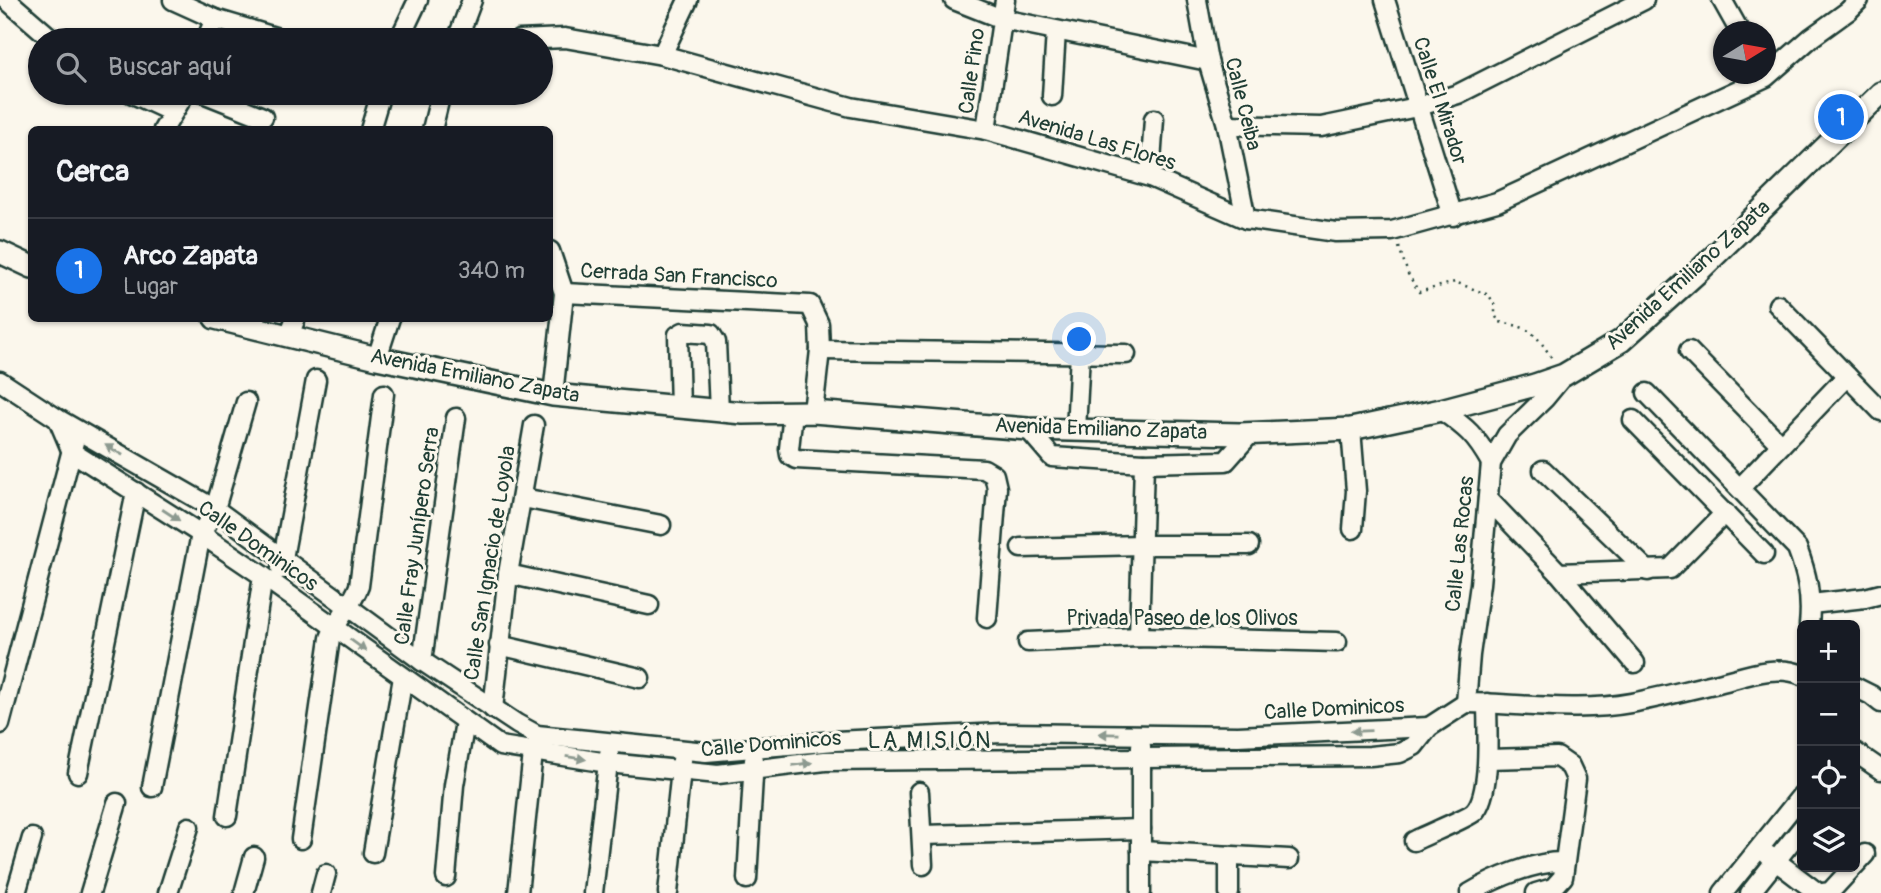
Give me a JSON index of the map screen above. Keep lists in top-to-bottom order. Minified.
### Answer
{"streets":{"main road":["Avenida Emiliano Zapata"],"street":["Calle Pino","Calle El Mirador","Calle Ceiba","Avenida Las Flores","Cerrada San Francisco","Calle Fray Junípero Serra","Calle Las Rocas","Calle Dominicos","Calle San Ignacio de Loyola","Privada Paseo de los Olivos"]},"crossings":[["Calle Pino","Avenida Las Flores"],["Calle El Mirador","Avenida Las Flores"],["Calle Ceiba","Avenida Las Flores"],["Avenida Emiliano Zapata","Cerrada San Francisco"],["Avenida Emiliano Zapata","Calle Las Rocas"],["Calle Fray Junípero Serra","Calle Dominicos"],["Calle Las Rocas","Calle Dominicos"],["Calle Dominicos","Calle San Ignacio de Loyola"]],"districts":["LA MISIÓN"],"north":"right","page":{"search":"Buscar aquí","pins":"1","heading":"Cerca","list":[{"mark":"1","name":"Arco Zapata","note":"Lugar","value":"340 m"}],"map_buttons":["+","−"]}}
